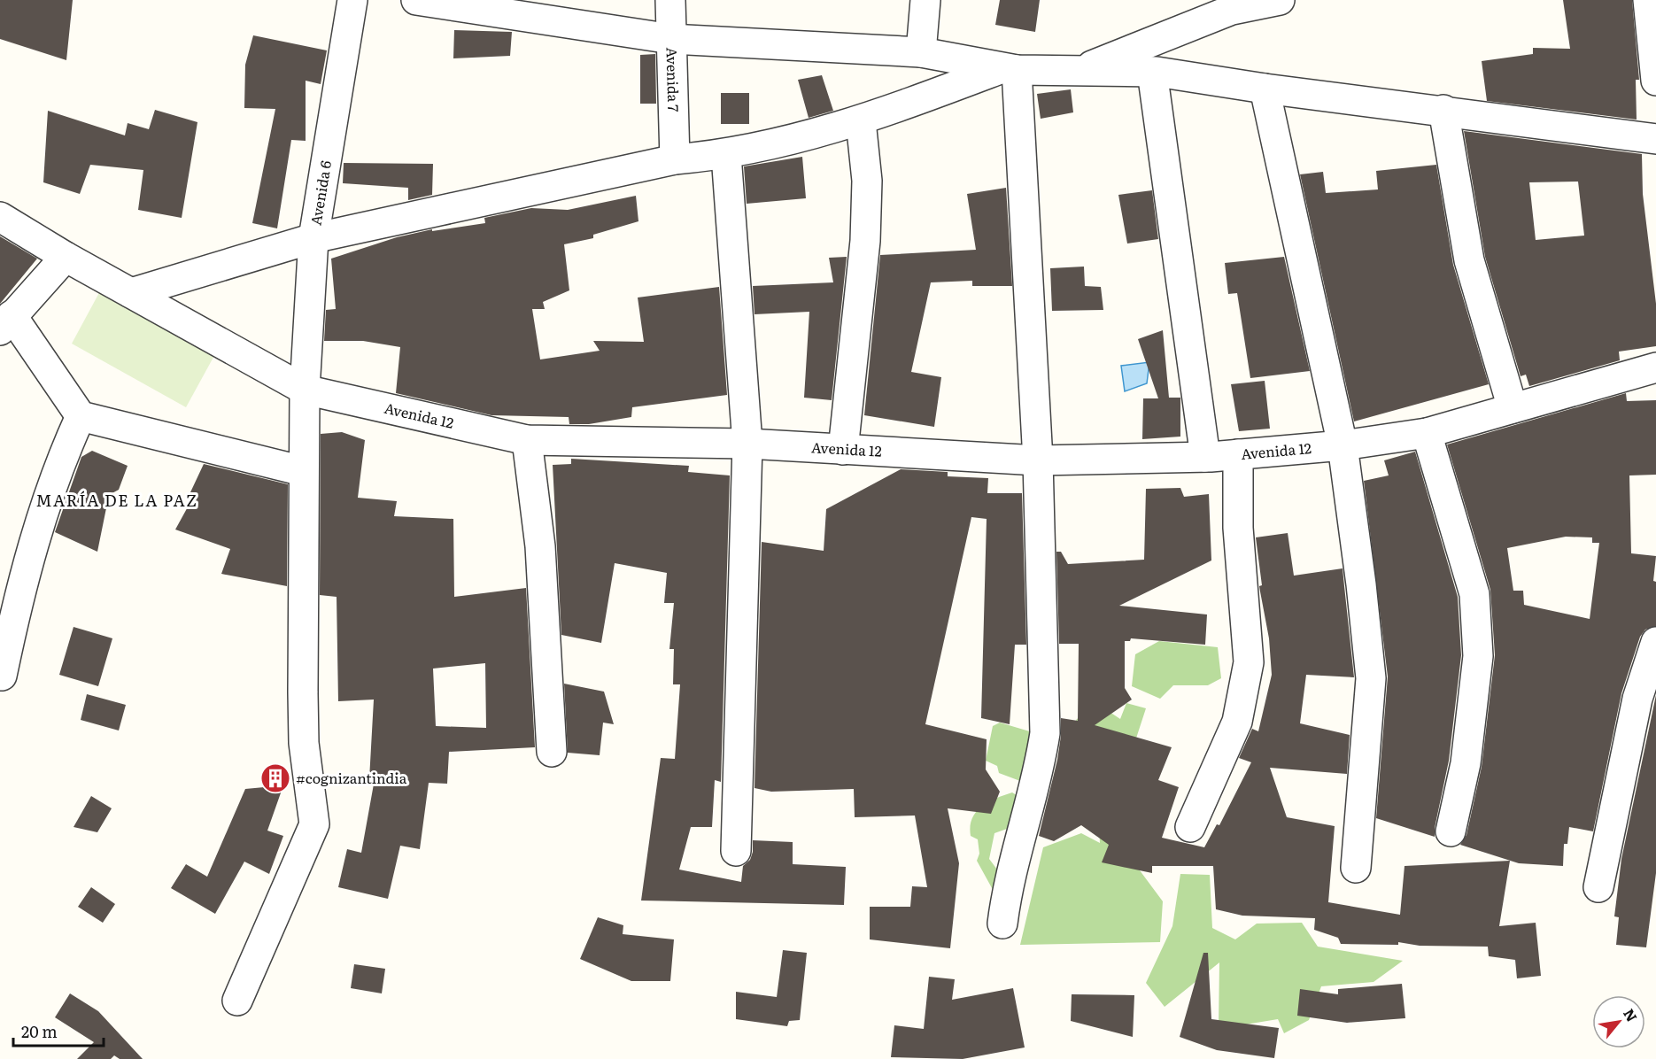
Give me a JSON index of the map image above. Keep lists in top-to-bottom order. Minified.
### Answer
{"streets":{"street":["Avenida 7","Avenida 6","Avenida 12"]},"crossings":[["Avenida 6","Avenida 12"]],"districts":["MARÍA DE LA PAZ"],"places":{"building":["#cognizantindia"]},"scale_bar":"20 m","north":"top right"}
